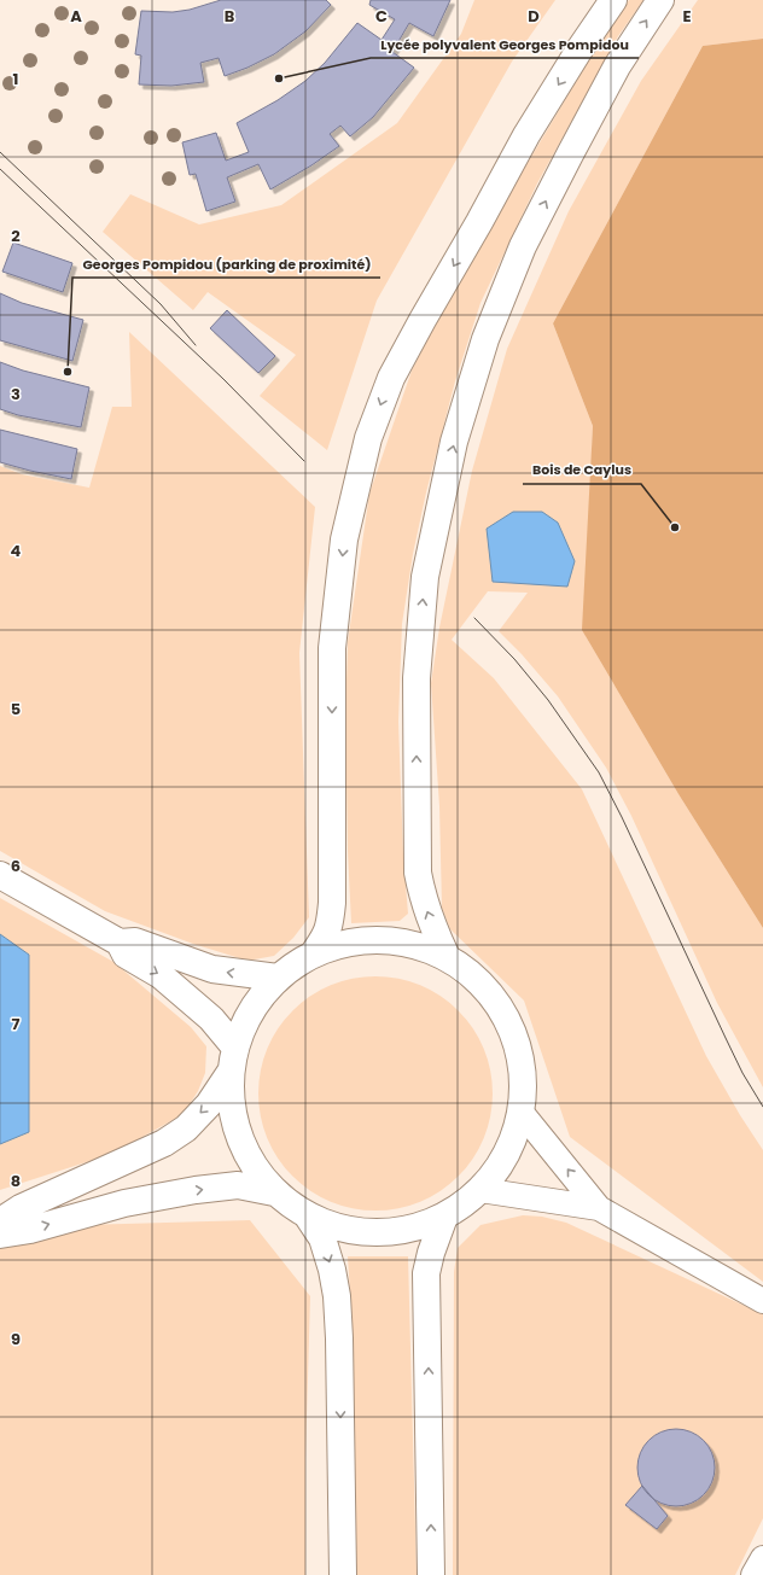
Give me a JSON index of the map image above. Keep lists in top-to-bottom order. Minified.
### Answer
{"places":["Lycée polyvalent Georges Pompidou","Georges Pompidou (parking de proximité)","Bois de Caylus"],"grid":{"columns":["A","B","C","D","E"],"rows":["1","2","3","4","5","6","7","8","9"]}}
